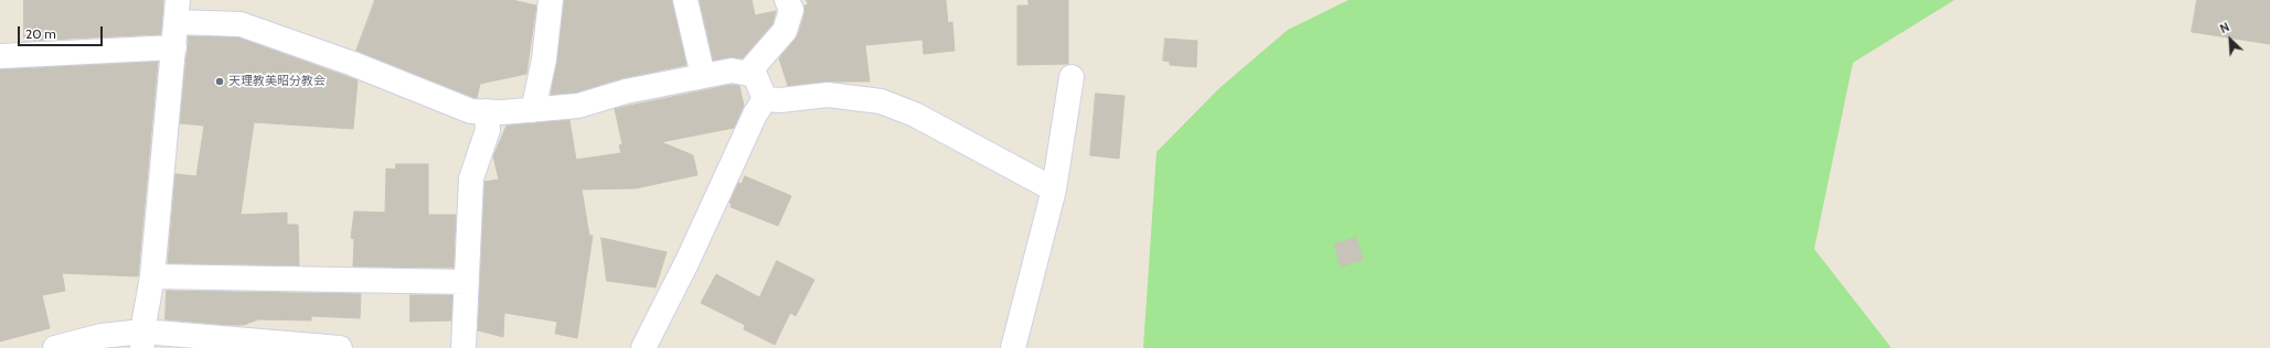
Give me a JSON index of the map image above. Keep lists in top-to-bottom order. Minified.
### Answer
{"places":["天理教美昭分教会"],"scale_bar":"20 m","north":"top left"}
